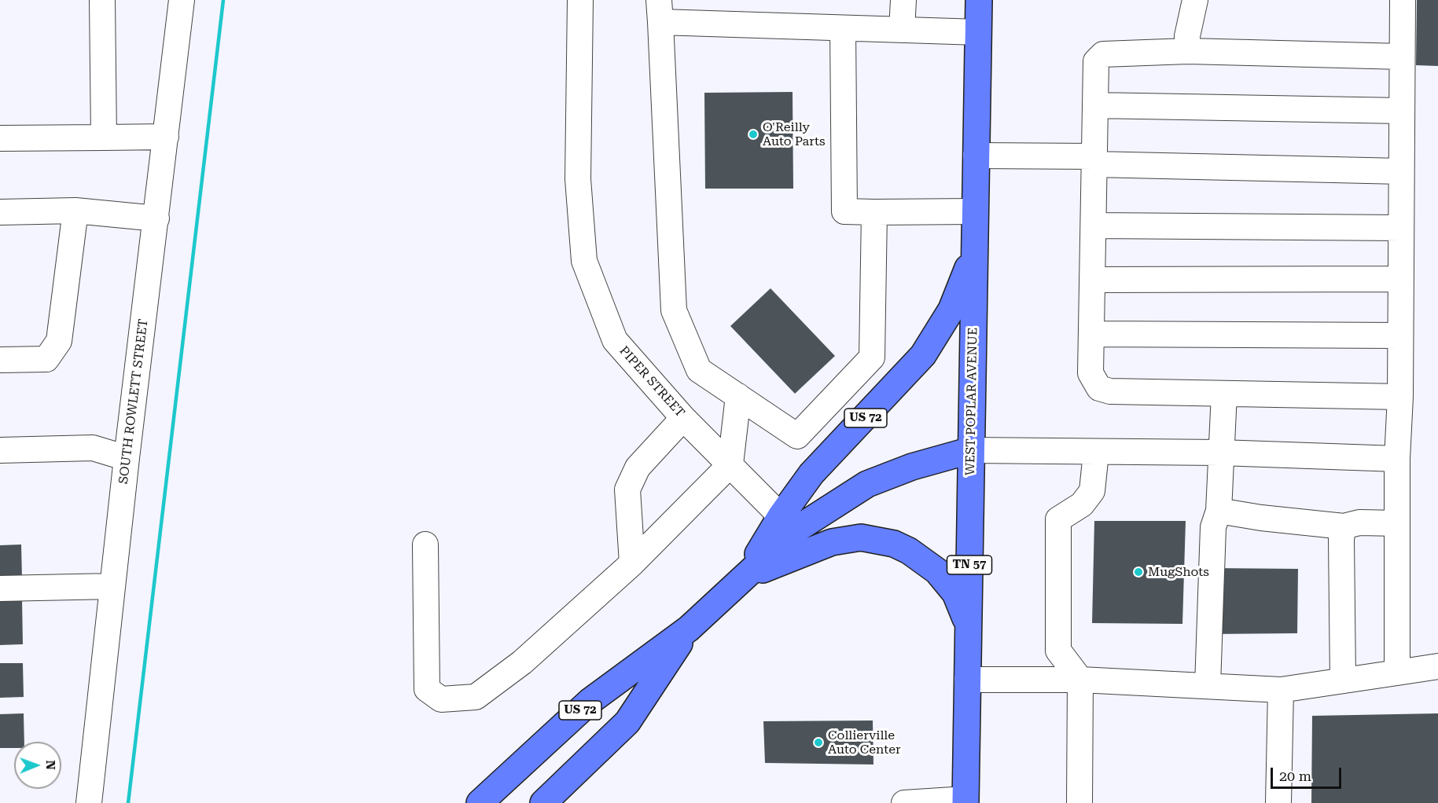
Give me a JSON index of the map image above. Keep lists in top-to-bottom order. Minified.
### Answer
{"streets":{"main road":["WEST POPLAR AVENUE","US 72","TN 57"],"street":["PIPER STREET","SOUTH ROWLETT STREET"]},"crossings":[["PIPER STREET","US 72"],["WEST POPLAR AVENUE","US 72"]],"places":["O'Reilly Auto Parts","MugShots","Collierville Auto Center"],"scale_bar":"20 m","north":"right"}
